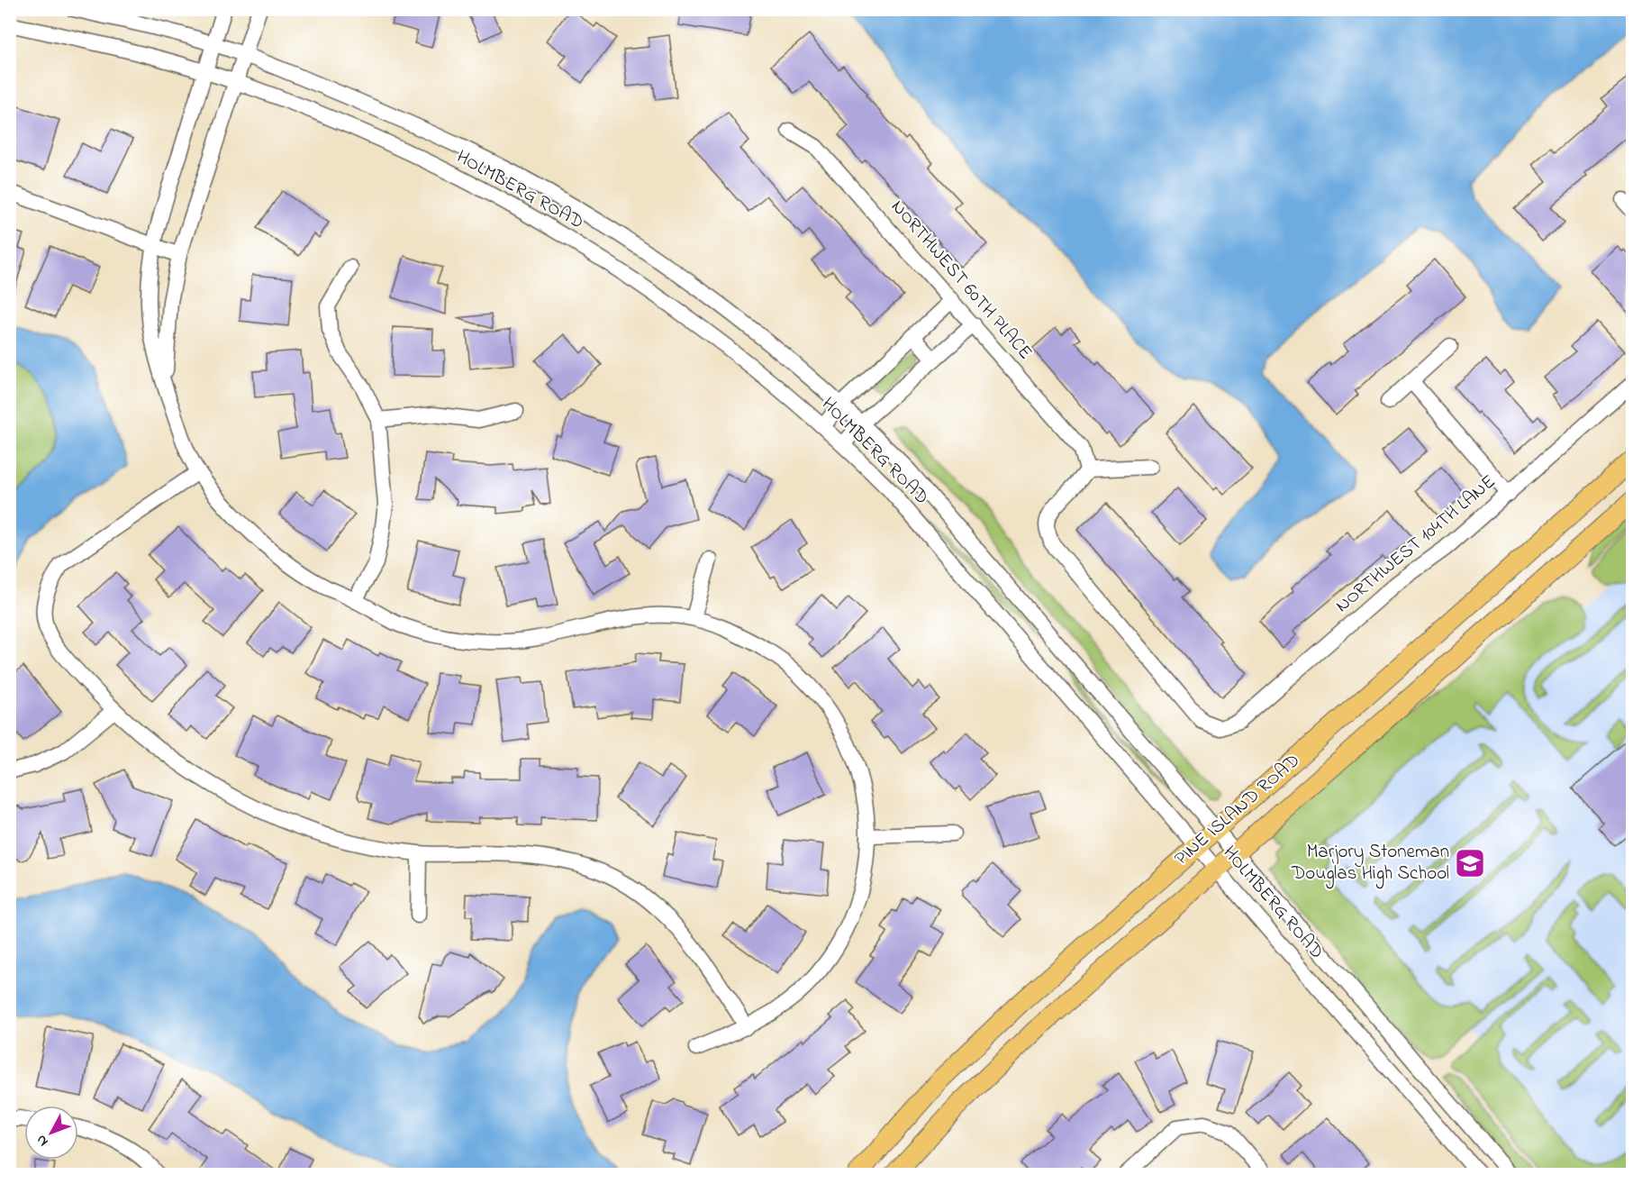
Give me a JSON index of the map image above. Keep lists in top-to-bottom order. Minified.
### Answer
{"streets":{"main road":["PINE ISLAND ROAD"],"street":["HOLMBERG ROAD","NORTHWEST 60TH PLACE","NORTHWEST 104TH LANE"]},"crossings":[["HOLMBERG ROAD","PINE ISLAND ROAD"],["NORTHWEST 60TH PLACE","NORTHWEST 104TH LANE"]],"places":{"school or university":["Marjory Stoneman Douglas High School"]},"north":"bottom left"}
